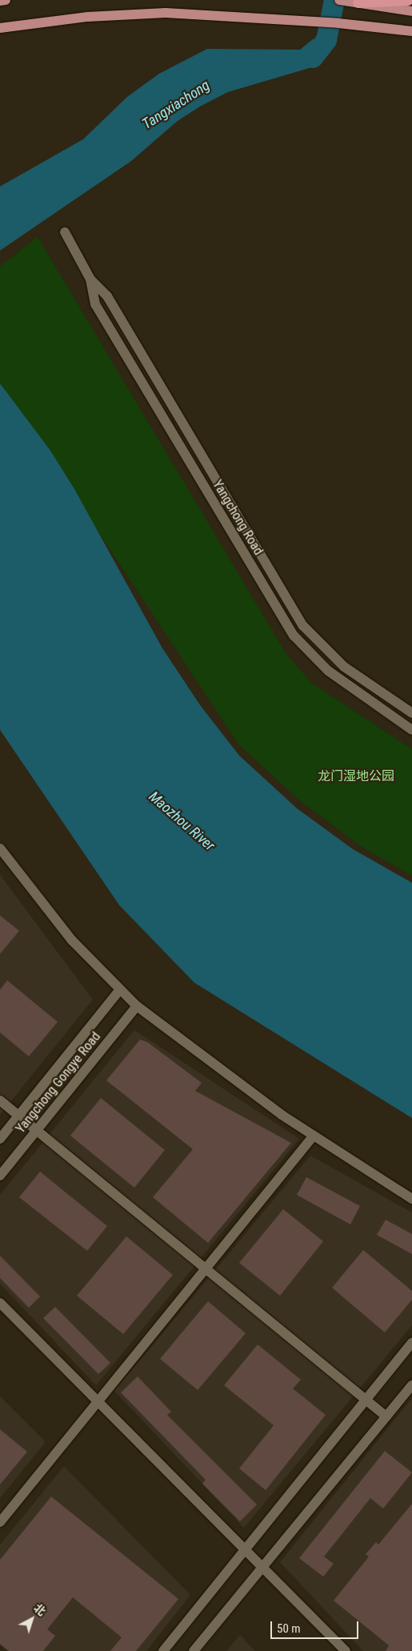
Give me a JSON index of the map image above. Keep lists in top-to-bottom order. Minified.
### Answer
{"streets":{"street":["Yangchong Road","Yangchong Gongye Road"]},"water":["Tangxiachong","Maozhou River"],"parks":["龙门湿地公园"],"scale_bar":"50 m","north":"top right"}
